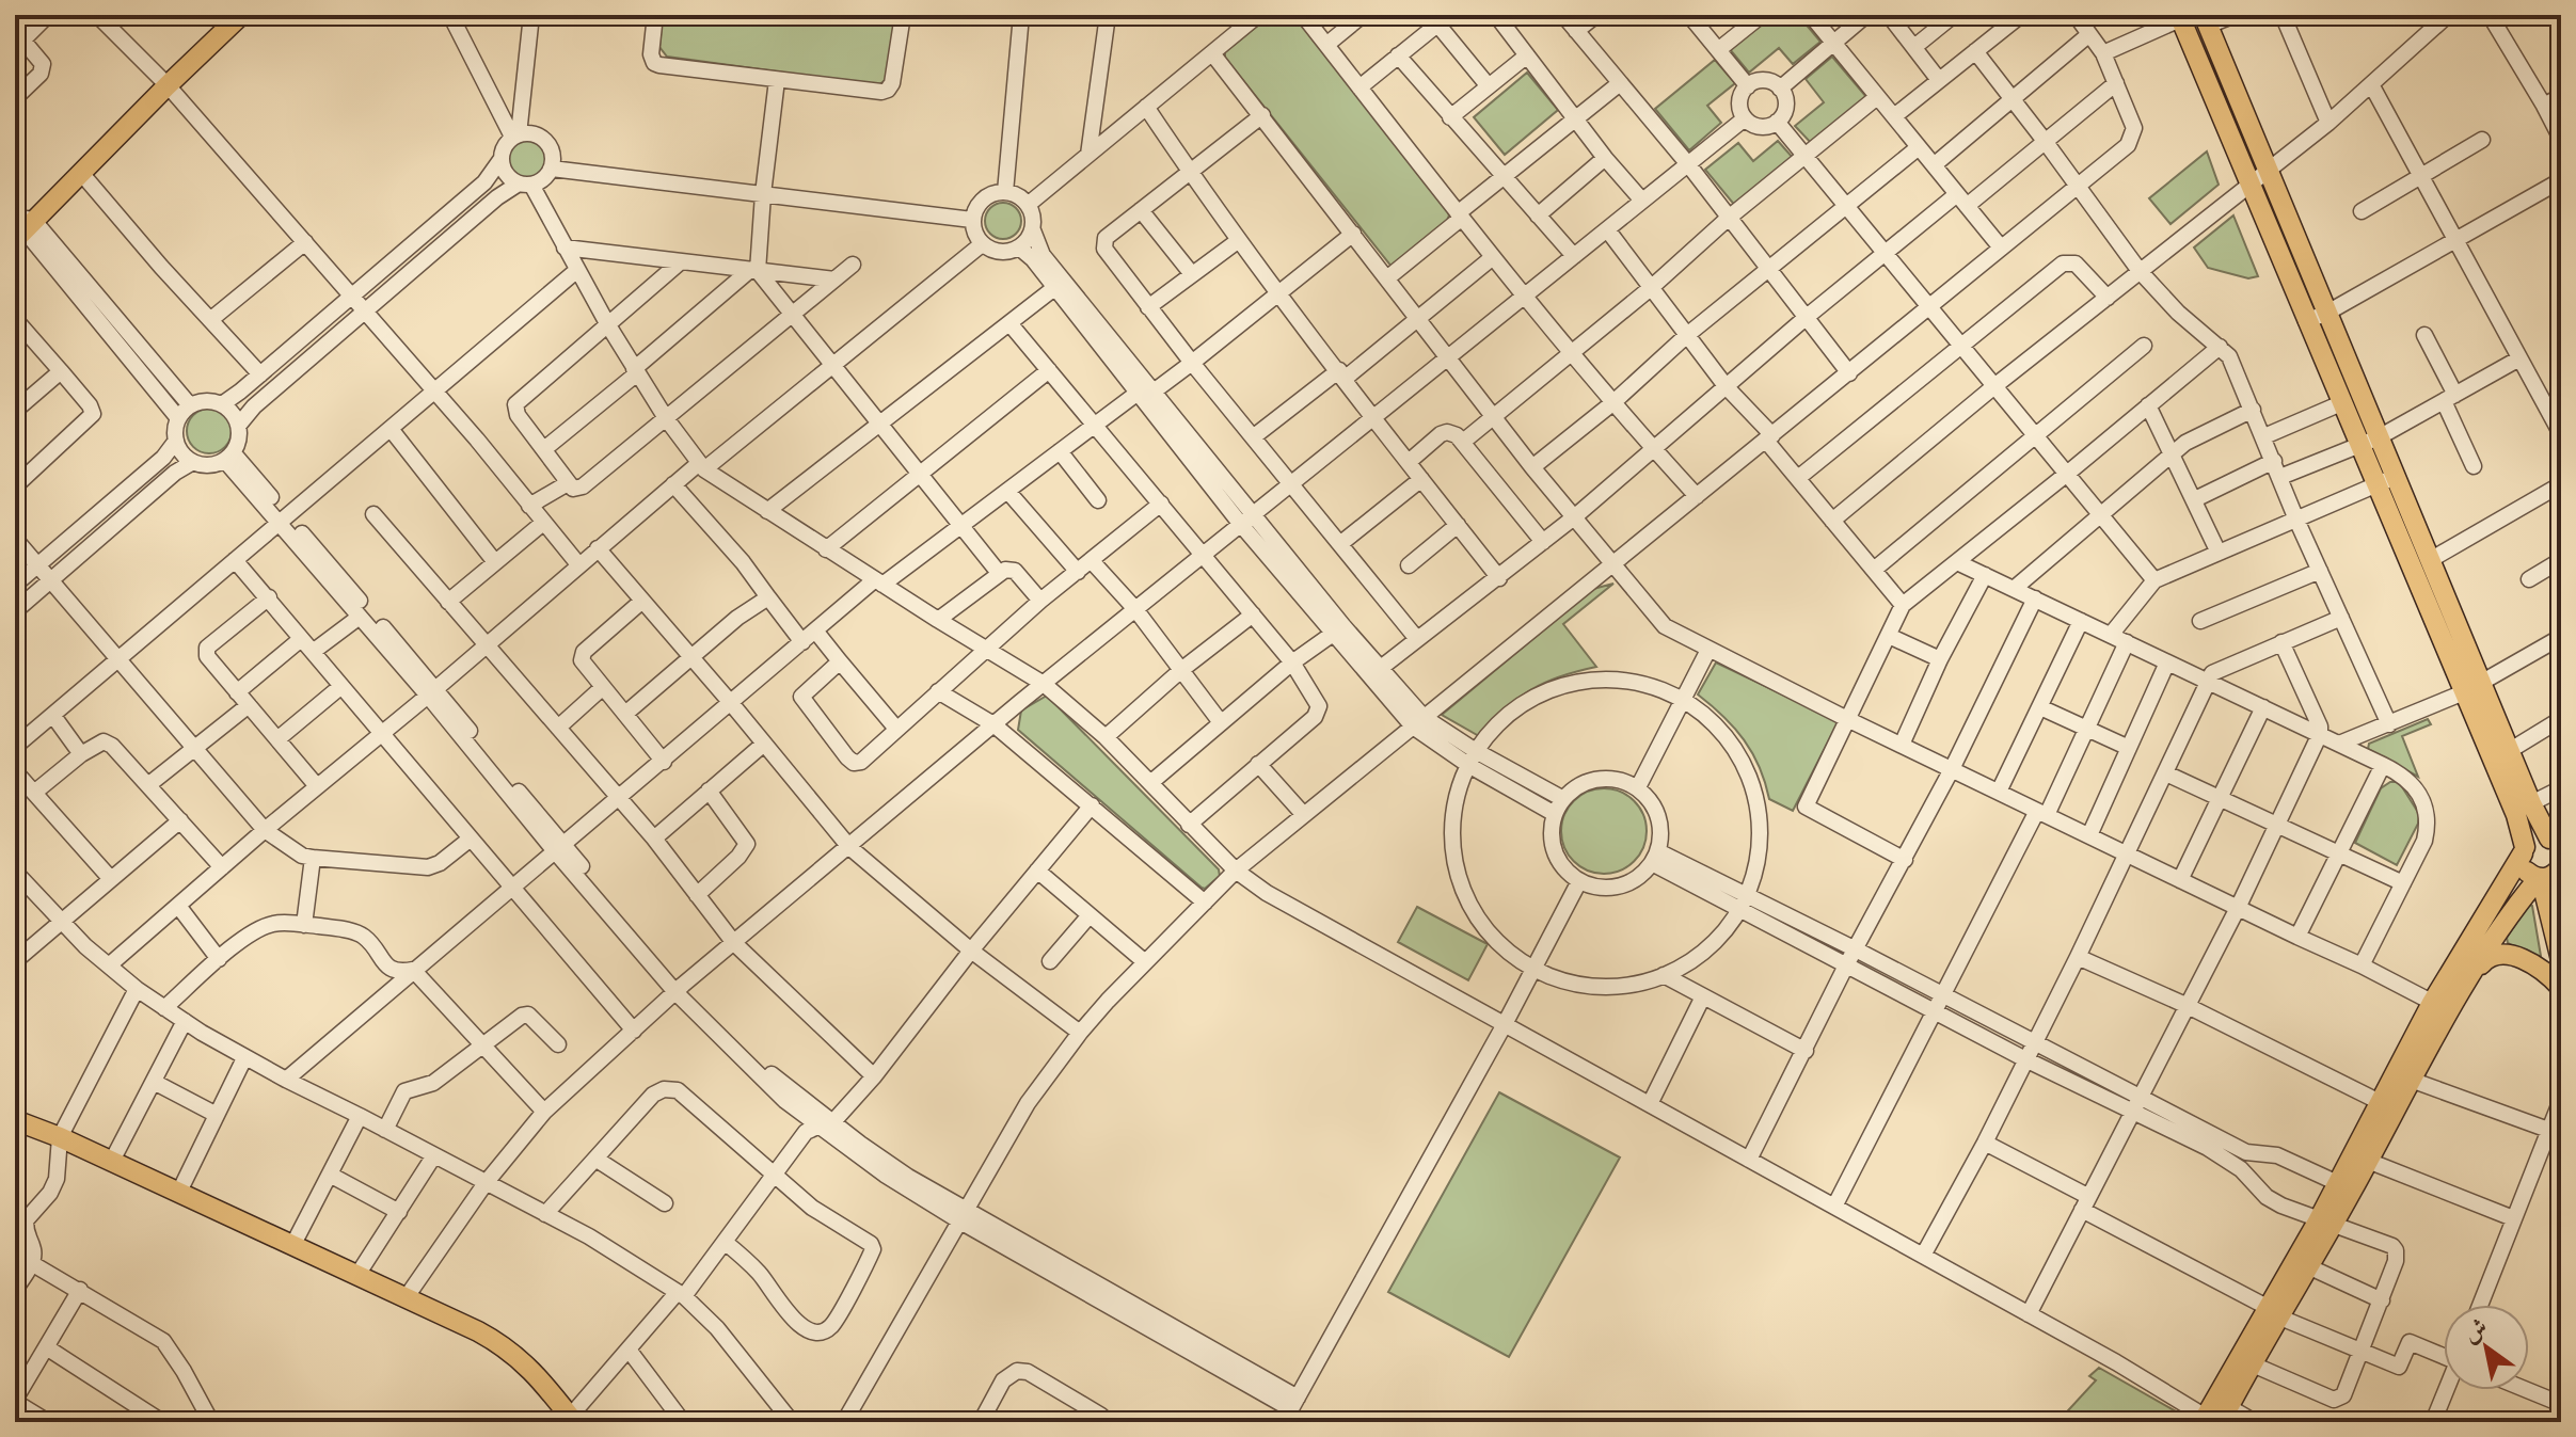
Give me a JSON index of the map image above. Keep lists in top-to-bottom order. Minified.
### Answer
{"north":"top left"}
